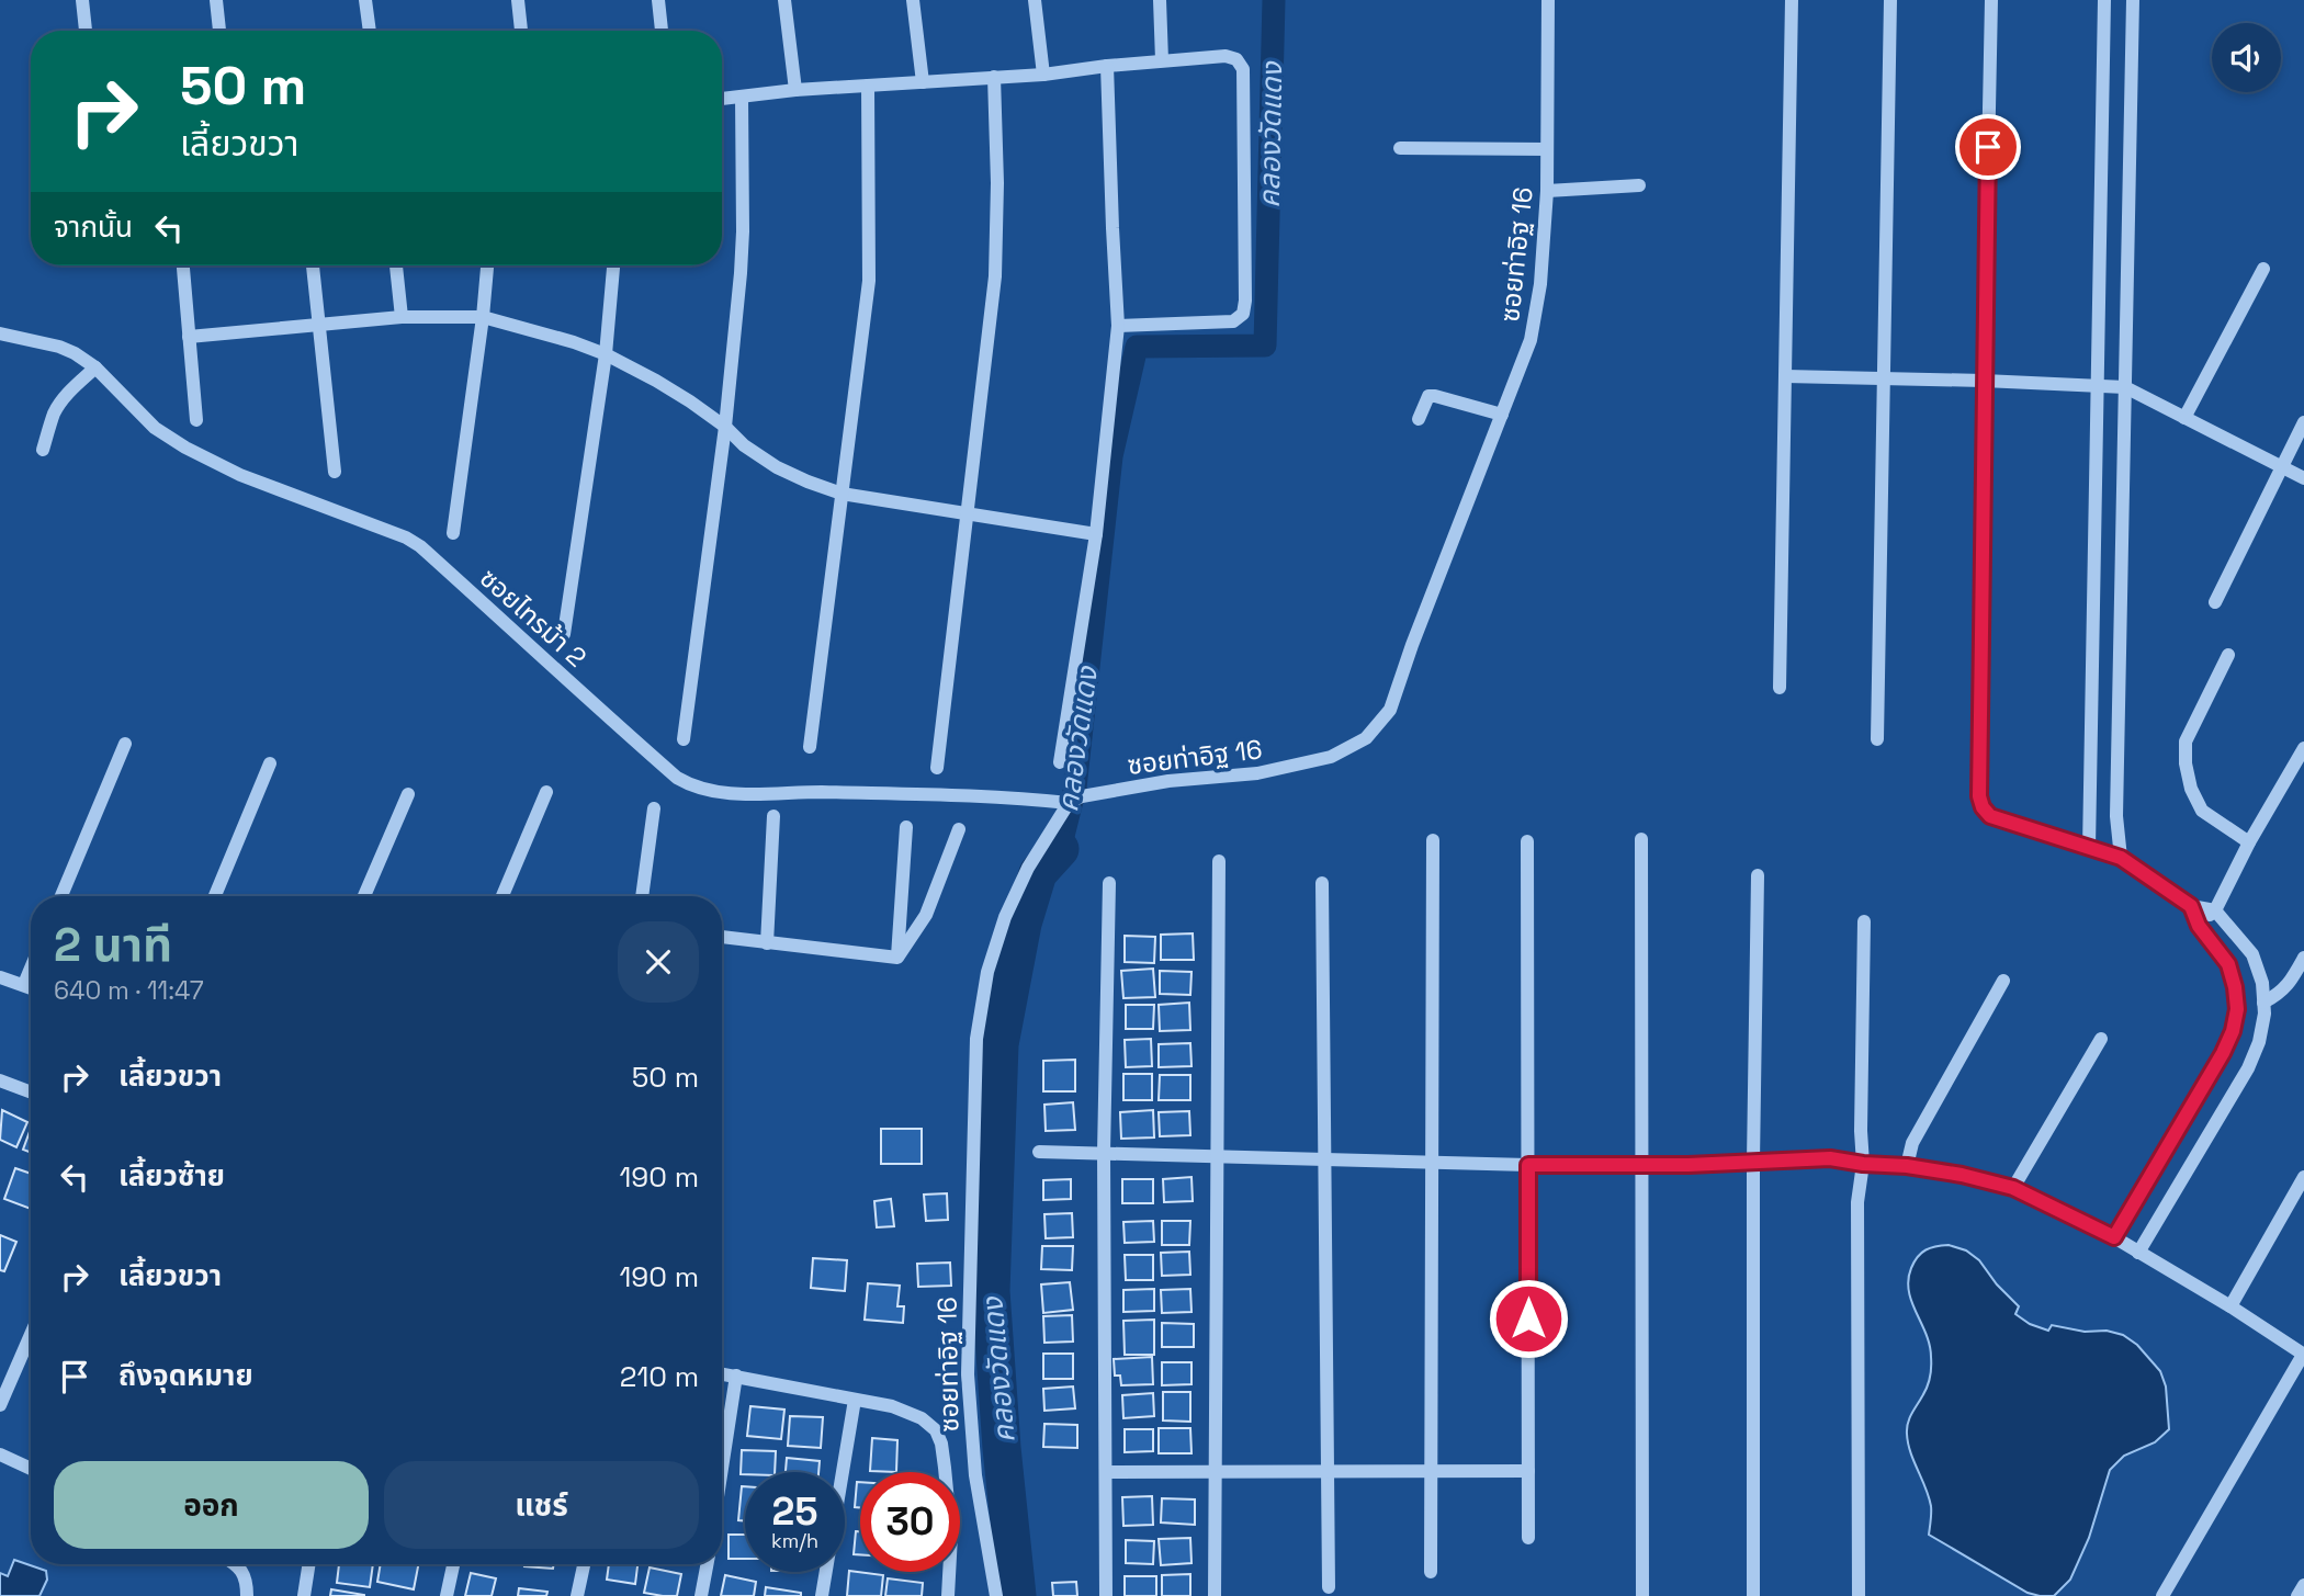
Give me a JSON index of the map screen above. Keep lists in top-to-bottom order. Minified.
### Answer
{"streets":{"street":["ซอยท่าอิฐ 16","ซอยไทรม้า 2"]},"crossings":[["ซอยท่าอิฐ 16","ซอยไทรม้า 2"]],"water":["คลองวัดแดง"],"page":{"turn":["50 m","เลี้ยวขวา"],"then":"จากนั้น","heading":["2 นาที","640 m · 11:47"],"list":[{"name":"เลี้ยวขวา","value":"50 m"},{"name":"เลี้ยวซ้าย","value":"190 m"},{"name":"เลี้ยวขวา","value":"190 m"},{"name":"ถึงจุดหมาย","value":"210 m"}],"buttons":["ออก","แชร์"],"speed":"25 km/h","limit":"30"}}
